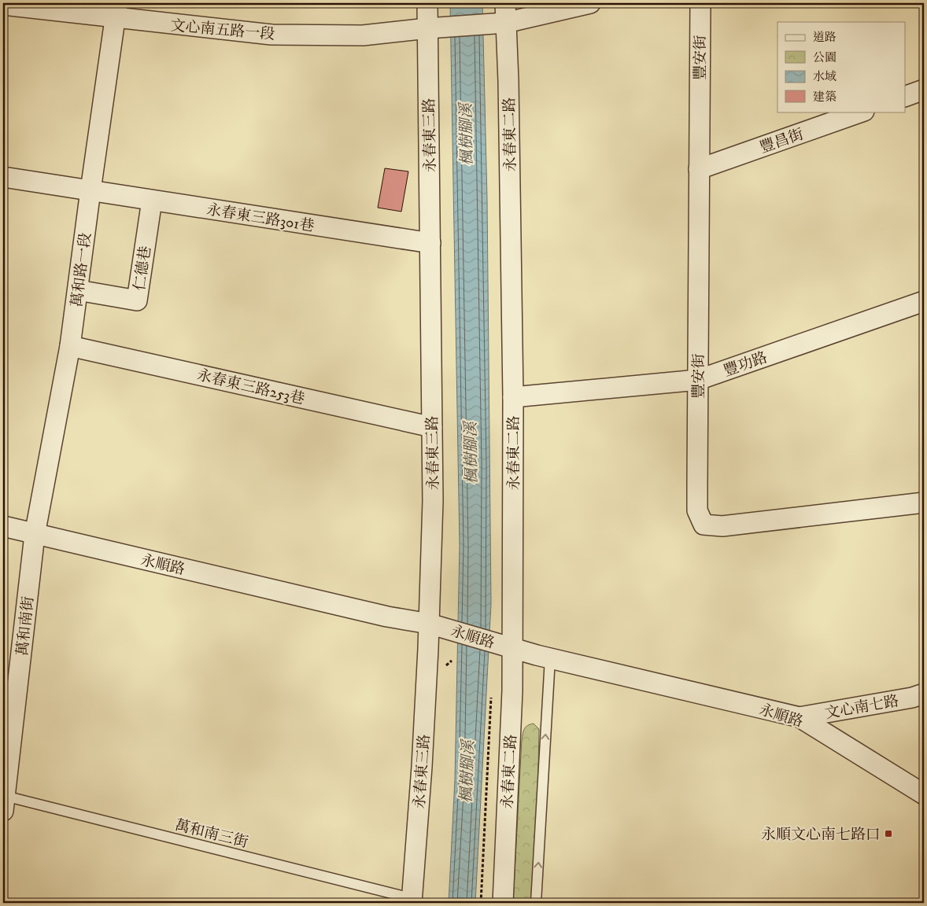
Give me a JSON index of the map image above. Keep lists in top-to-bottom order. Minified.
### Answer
{"streets":{"street":["文心南五路一段","豐安街","永春東二路","永春東三路","豐昌街","永春東三路301巷","仁德巷","萬和路一段","豐功路","永春東三路253巷","永順路","萬和南街","文心南七路"],"lane":["萬和南三街"]},"crossings":[["文心南五路一段","永春東二路"],["文心南五路一段","永春東三路"],["文心南五路一段","萬和路一段"],["豐安街","豐昌街"],["豐安街","豐功路"],["永春東二路","豐功路"],["永春東二路","永順路"],["永春東三路","永春東三路301巷"],["永春東三路","永春東三路253巷"],["永春東三路","永順路"],["永春東三路","萬和南三街"],["永春東三路301巷","仁德巷"],["永春東三路301巷","萬和路一段"],["仁德巷","萬和路一段"],["萬和路一段","永春東三路253巷"],["萬和路一段","永順路"],["萬和路一段","萬和南街"],["永順路","萬和南街"],["永順路","文心南七路"],["萬和南街","萬和南三街"]],"water":["楓樹腳溪"],"places":{"transit":["永順文心南七路口"]},"legend":["道路","公園","水域","建築"]}
